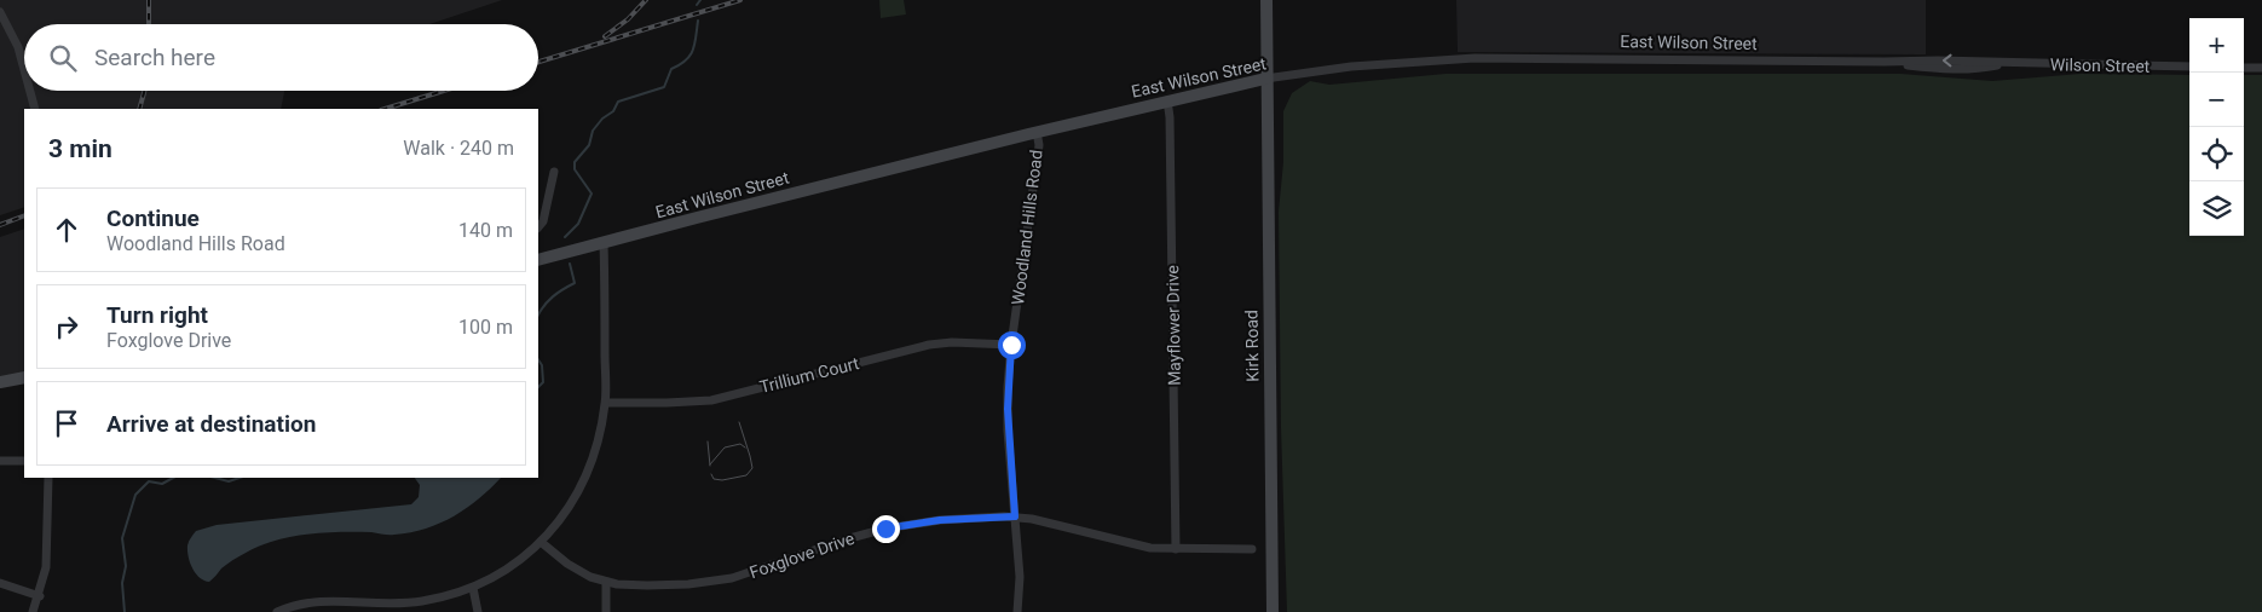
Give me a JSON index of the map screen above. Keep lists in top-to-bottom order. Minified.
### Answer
{"streets":{"street":["East Wilson Street","Wilson Street","Woodland Hills Road","Mayflower Drive","Kirk Road","Trillium Court","Foxglove Drive"]},"crossings":[["East Wilson Street","Wilson Street"],["East Wilson Street","Woodland Hills Road"],["East Wilson Street","Mayflower Drive"],["East Wilson Street","Kirk Road"],["Woodland Hills Road","Trillium Court"],["Woodland Hills Road","Foxglove Drive"],["Mayflower Drive","Foxglove Drive"]],"page":{"map_buttons":["+","−"],"search":"Search here","heading":["3 min","Walk · 240 m"],"list":[["Continue","Woodland Hills Road","140 m"],["Turn right","Foxglove Drive","100 m"],"Arrive at destination"]}}
